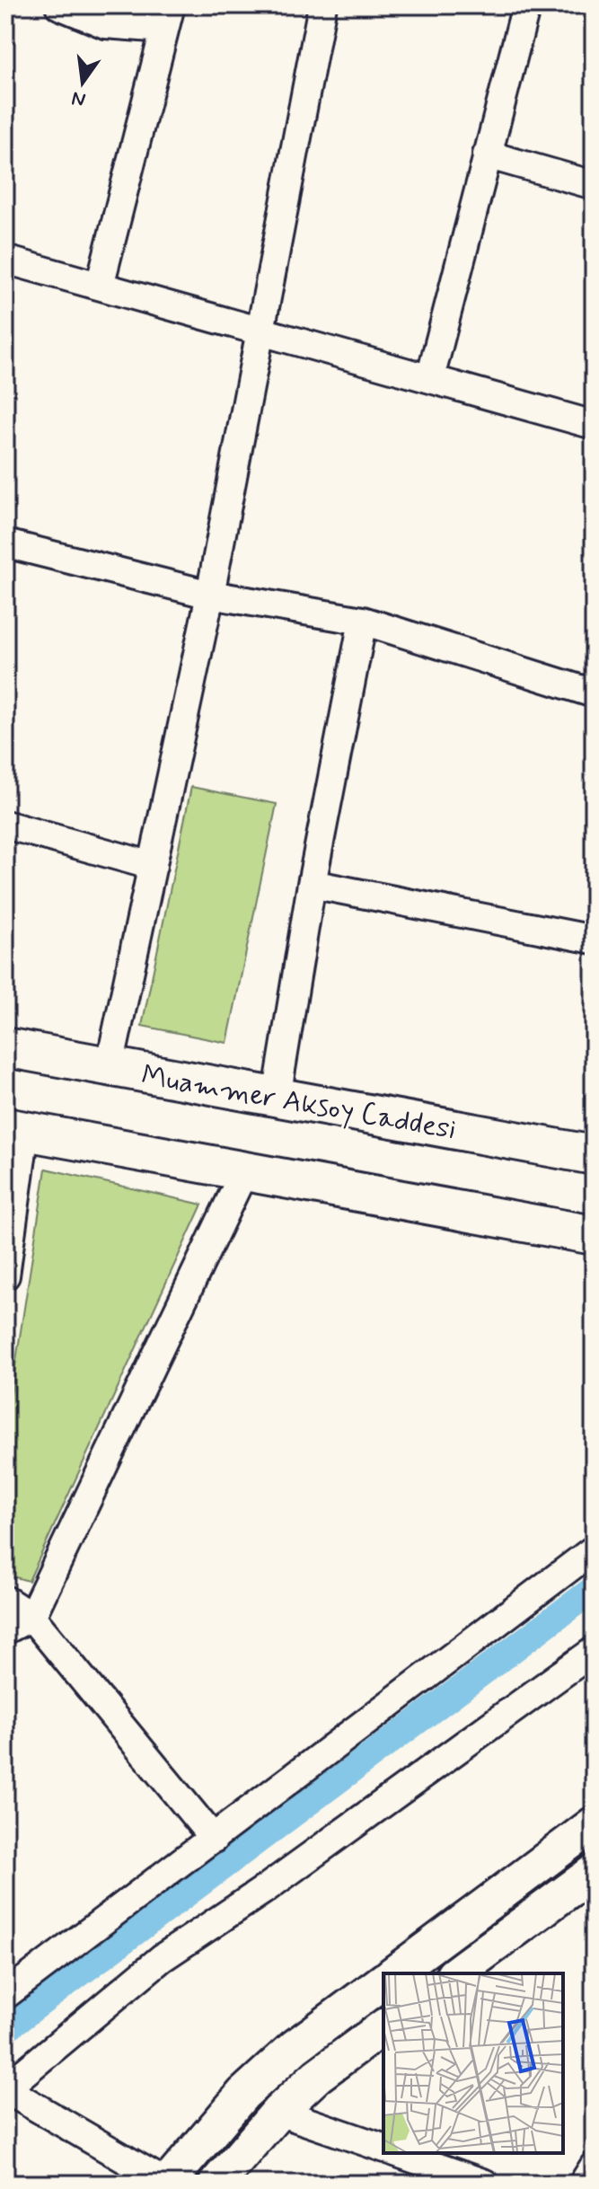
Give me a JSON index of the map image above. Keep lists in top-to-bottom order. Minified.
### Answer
{"streets":{"main road":["Muammer Aksoy Caddesi"]},"north":"bottom"}
